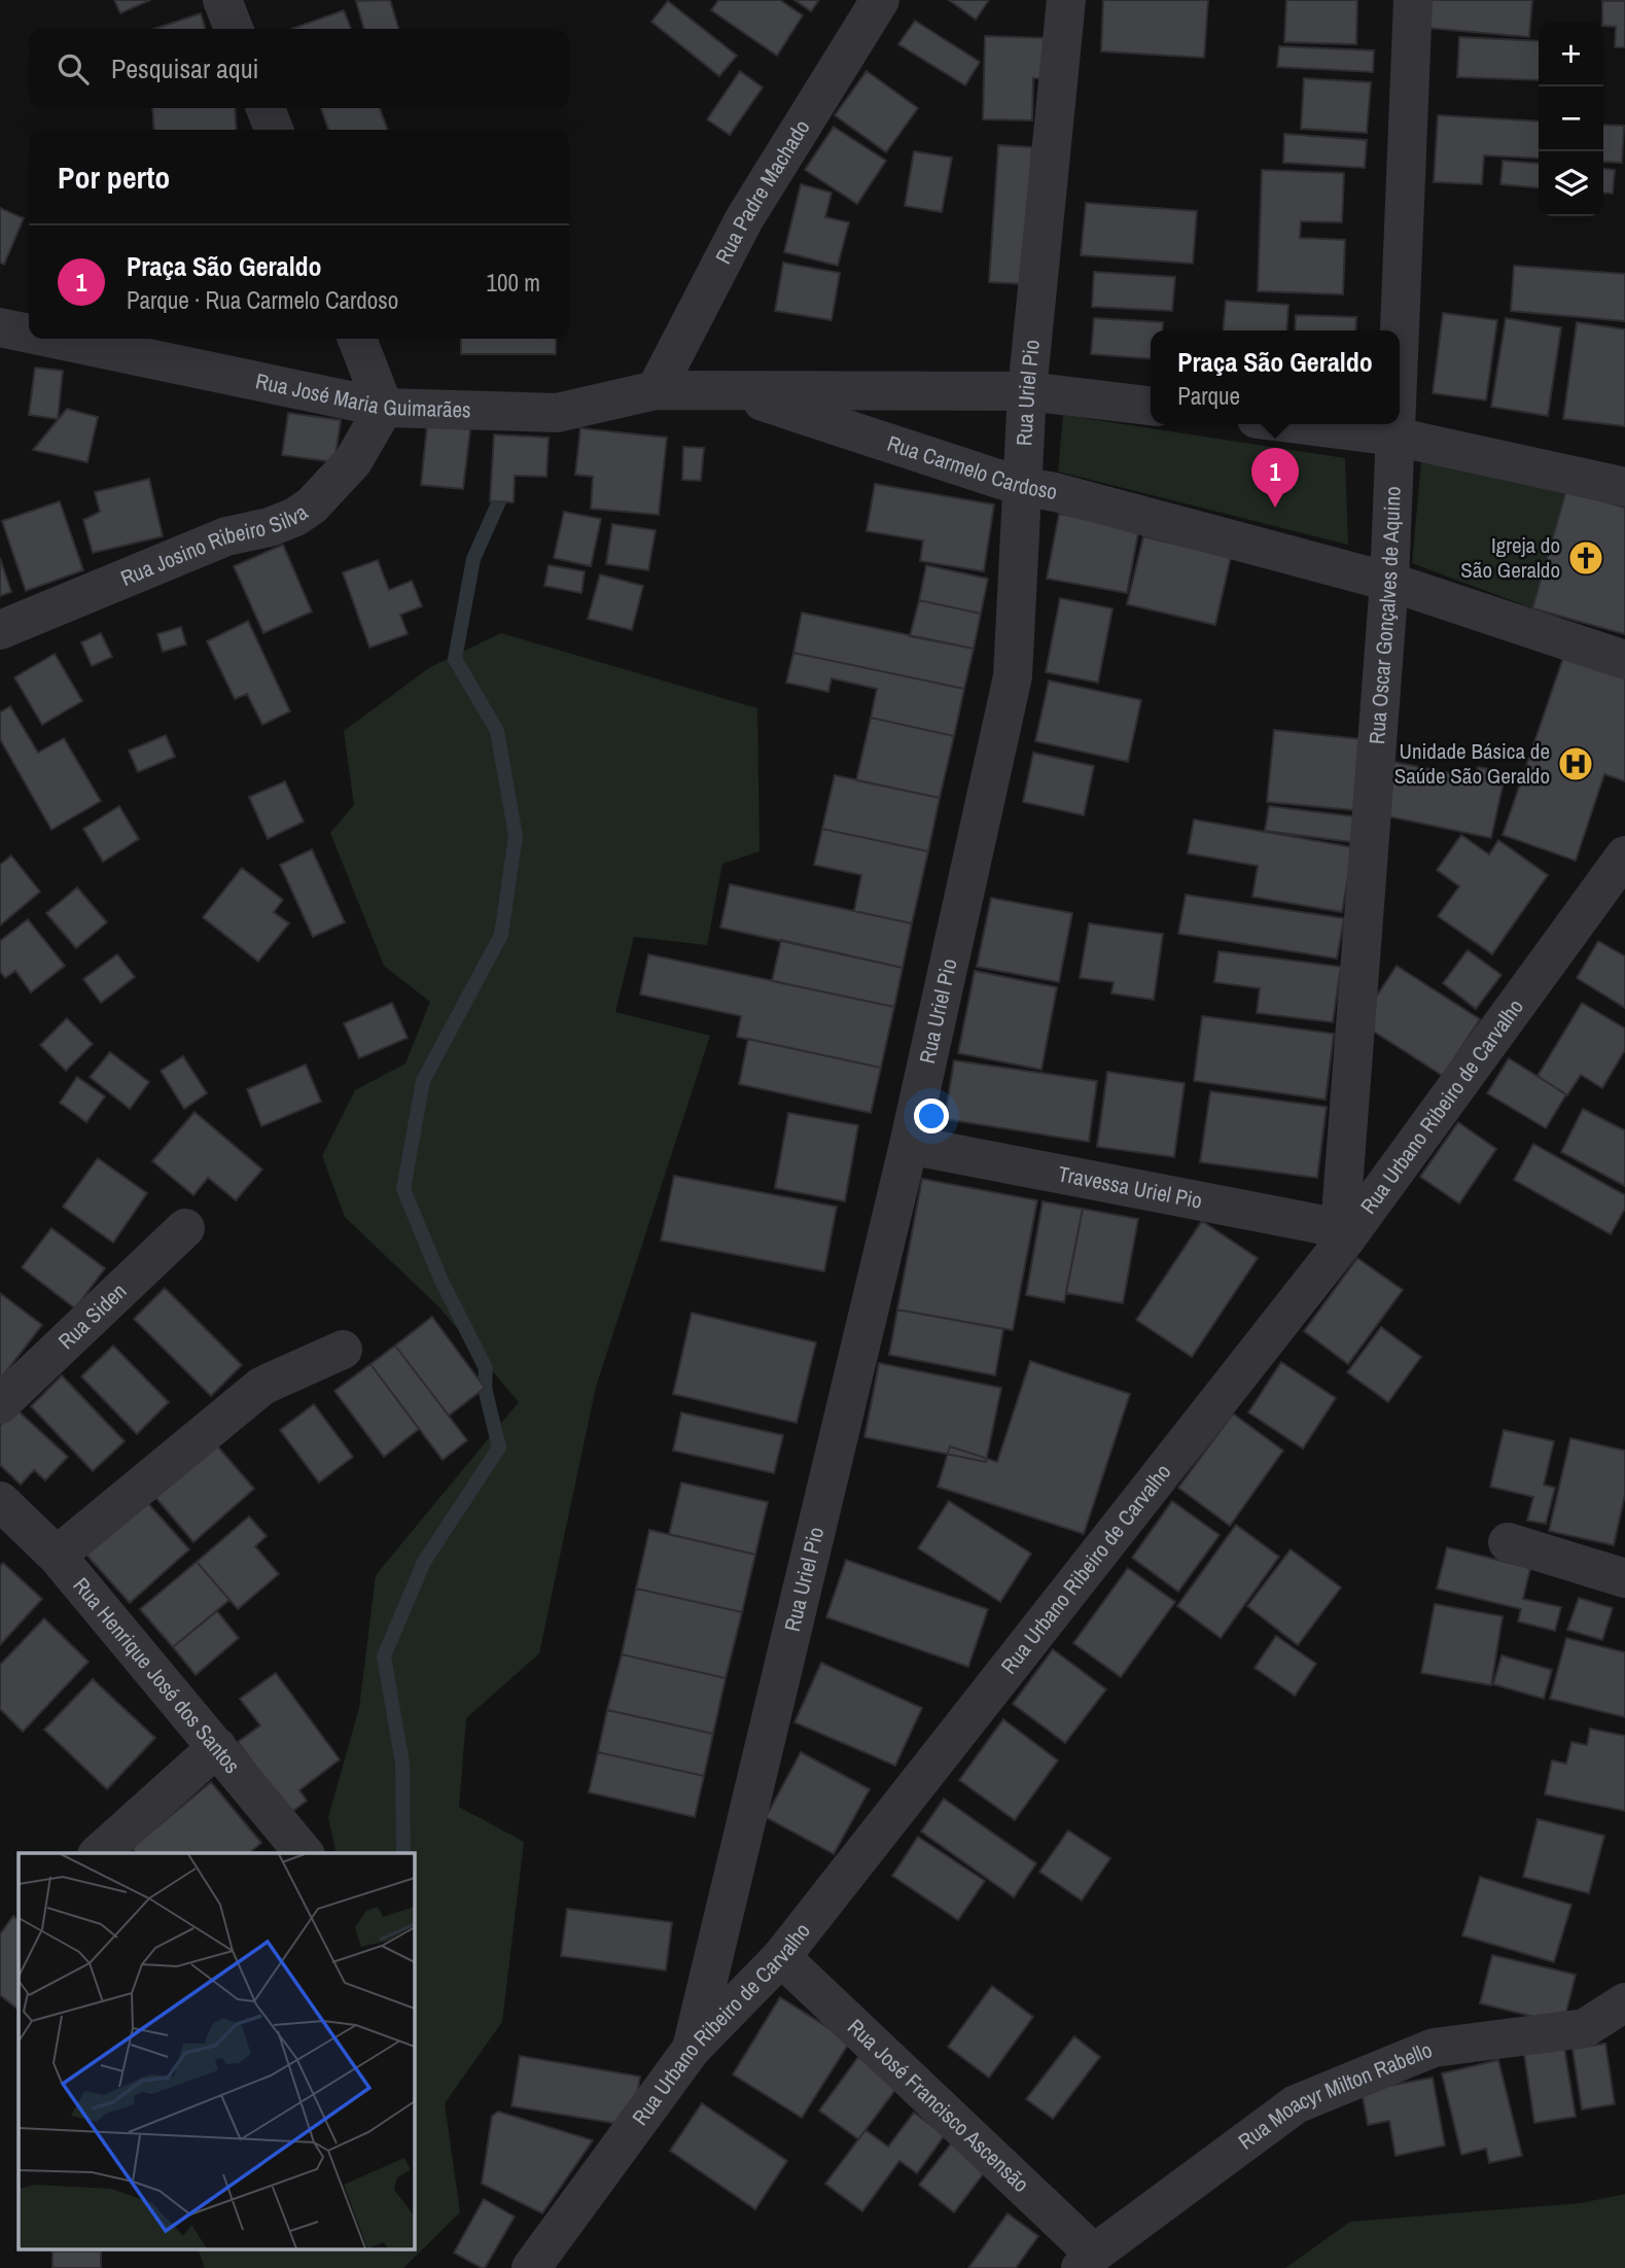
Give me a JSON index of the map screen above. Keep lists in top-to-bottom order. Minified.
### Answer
{"streets":{"street":["Rua Padre Machado","Rua Uriel Pio","Rua José Maria Guimarães","Rua Carmelo Cardoso","Rua Josino Ribeiro Silva","Rua Oscar Gonçalves de Aquino","Rua Urbano Ribeiro de Carvalho","Travessa Uriel Pio","Rua Siden","Rua Henrique José dos Santos","Rua Moacyr Milton Rabello","Rua José Francisco Ascensão"]},"crossings":[["Rua Padre Machado","Rua José Maria Guimarães"],["Rua Uriel Pio","Rua Carmelo Cardoso"],["Rua Uriel Pio","Rua Urbano Ribeiro de Carvalho"],["Rua Uriel Pio","Travessa Uriel Pio"],["Rua José Maria Guimarães","Rua Carmelo Cardoso"],["Rua José Maria Guimarães","Rua Josino Ribeiro Silva"],["Rua Carmelo Cardoso","Rua Oscar Gonçalves de Aquino"],["Rua Oscar Gonçalves de Aquino","Rua Urbano Ribeiro de Carvalho"],["Rua Oscar Gonçalves de Aquino","Travessa Uriel Pio"],["Rua Urbano Ribeiro de Carvalho","Travessa Uriel Pio"],["Rua Urbano Ribeiro de Carvalho","Rua José Francisco Ascensão"],["Rua Moacyr Milton Rabello","Rua José Francisco Ascensão"]],"places":{"church":["Igreja do São Geraldo"],"hospital":["Unidade Básica de Saúde São Geraldo"]},"page":{"map_buttons":["+","−"],"search":"Pesquisar aqui","heading":"Por perto","list":[{"mark":"1","name":"Praça São Geraldo","note":"Parque · Rua Carmelo Cardoso","value":"100 m"}],"popup":["Praça São Geraldo","Parque"],"pins":"1"}}
